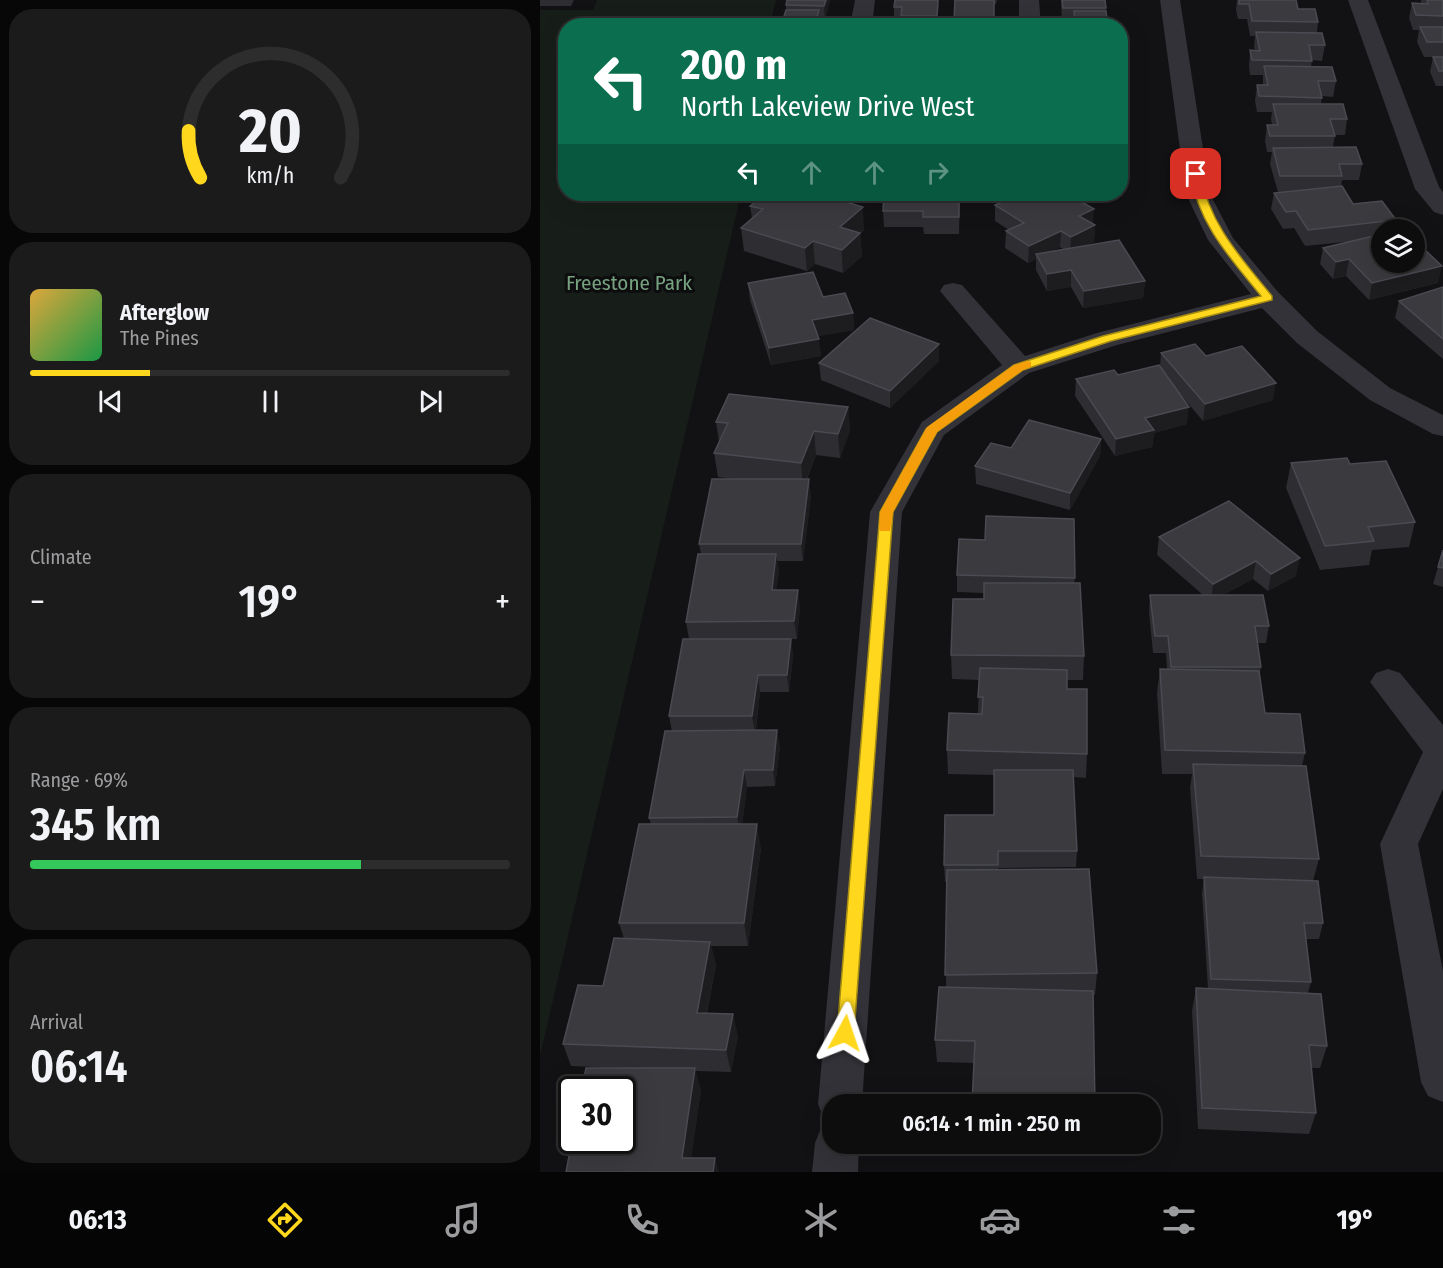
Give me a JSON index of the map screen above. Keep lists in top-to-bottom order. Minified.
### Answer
{"parks":["Freestone Park"],"page":{"turn":["200 m","North Lakeview Drive West"],"song":["Afterglow","The Pines"],"tile":["Climate",["Range · 69%","345 km"],["Arrival","06:14"]],"heat":["−","19°","+"],"limit":"30","trip":"06:14 · 1 min · 250 m","tabs":["06:13","19°"],"gauge":["20","km/h"]}}
